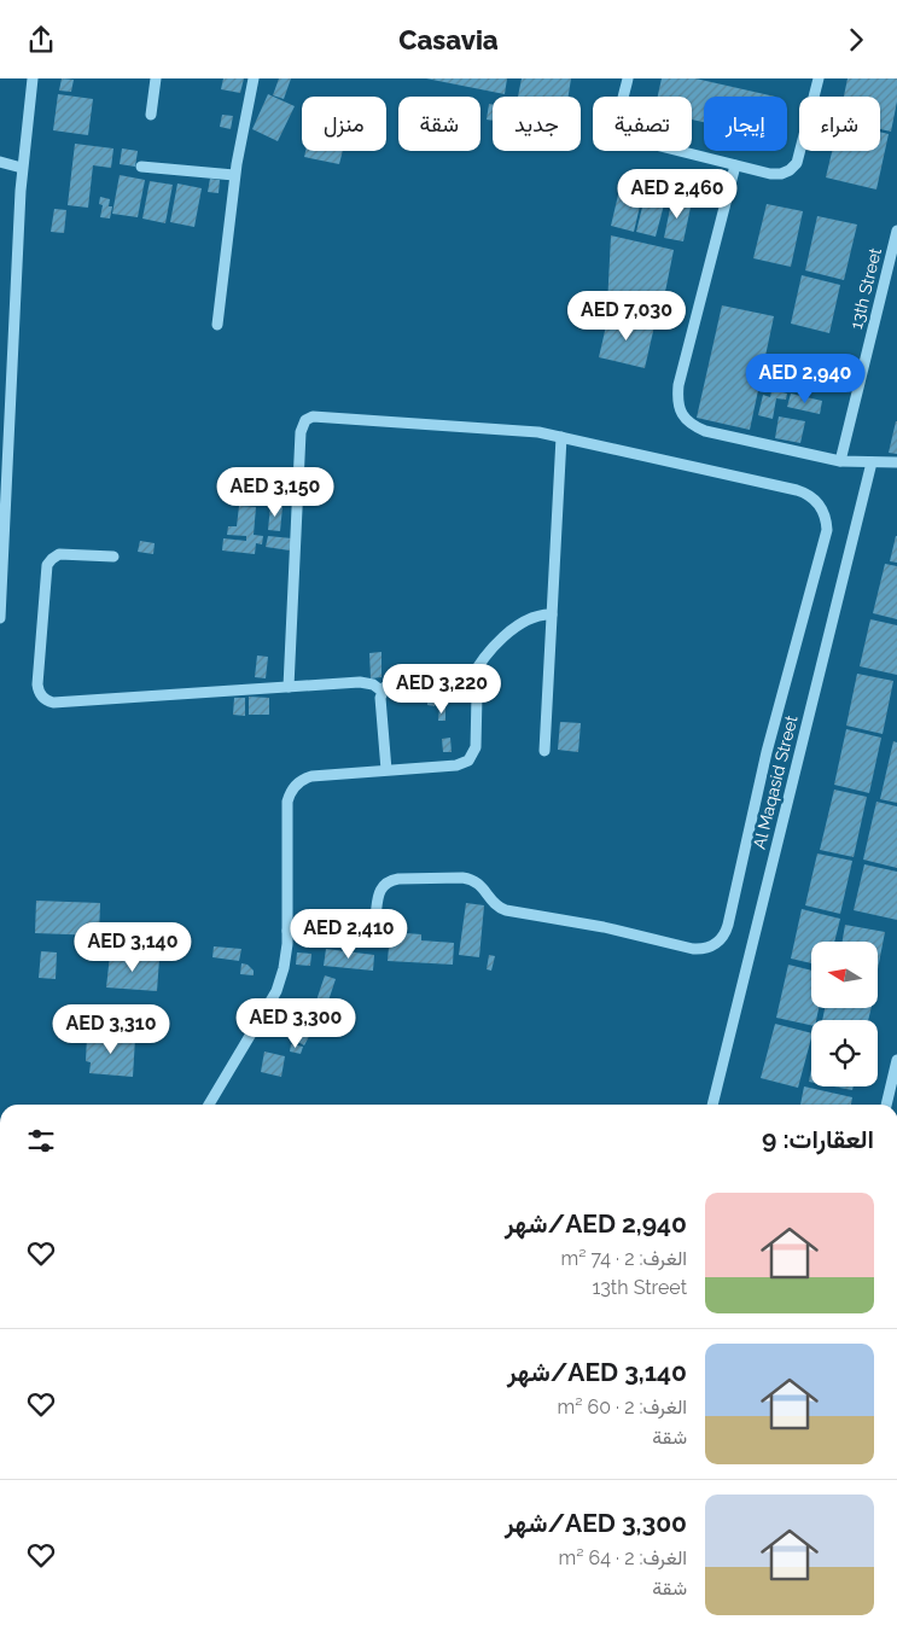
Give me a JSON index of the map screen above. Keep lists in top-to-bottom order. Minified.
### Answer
{"streets":{"street":["13th Street","Al Maqasid Street"]},"north":"left","page":{"header":"Casavia","chip":["شراء","إيجار","تصفية","جديد","شقة","منزل"],"price":["AED 2,460","AED 7,030","AED 2,940","AED 3,150","AED 3,220","AED 2,410","AED 3,140","AED 3,300","AED 3,310"],"heading":"العقارات: 9","list":[{"name":"AED 2,940/شهر","note":"الغرف: 2 · 74 m² · 13th Street"},{"name":"AED 3,140/شهر","note":"الغرف: 2 · 60 m² · شقة"},{"name":"AED 3,300/شهر","note":"الغرف: 2 · 64 m² · شقة"}]}}
